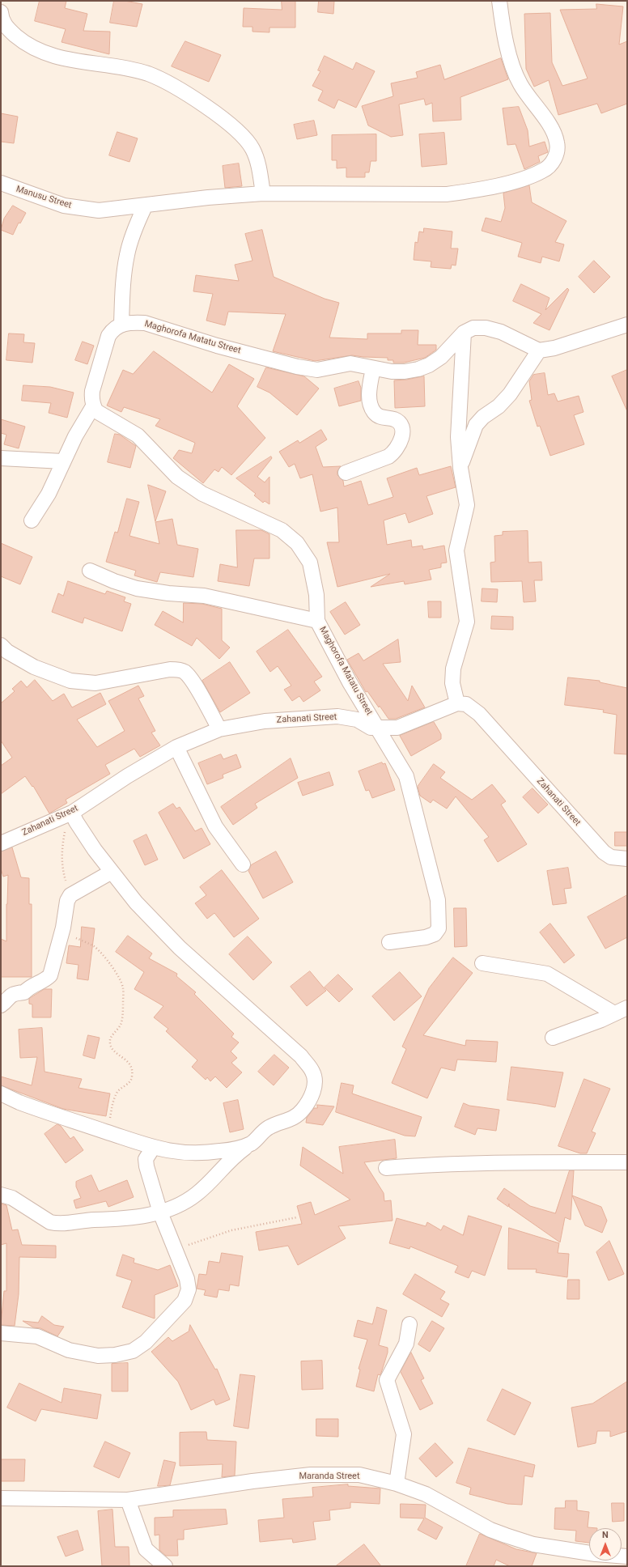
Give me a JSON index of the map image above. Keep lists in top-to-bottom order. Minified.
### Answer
{"streets":{"street":["Manusu Street","Maghorofa Matatu Street","Zahanati Street","Maranda Street"]},"crossings":[["Maghorofa Matatu Street","Zahanati Street"]],"north":"top"}
